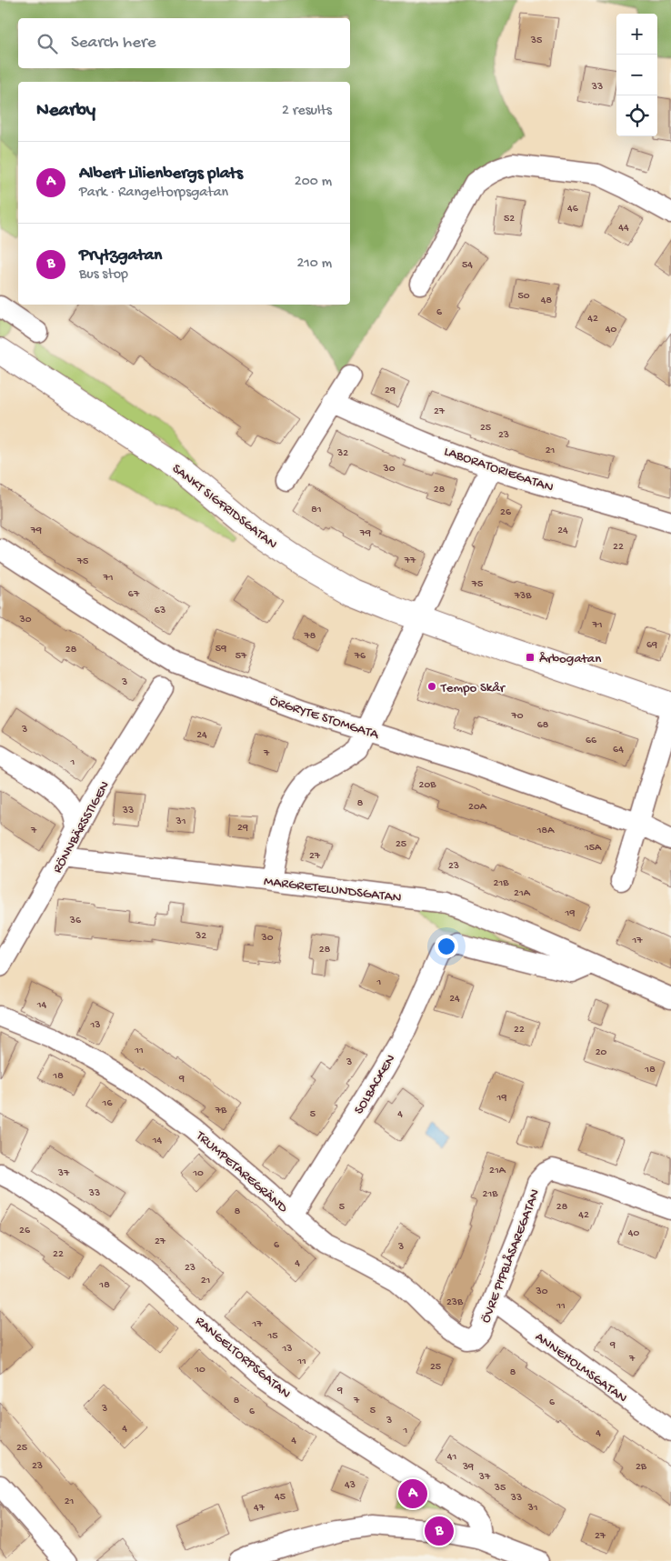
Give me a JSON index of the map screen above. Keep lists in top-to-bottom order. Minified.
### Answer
{"streets":{"street":["LABORATORIEGATAN","SANKT SIGFRIDSGATAN","ÖRGRYTE STOMGATA","RÖNNBÄRSSTIGEN","MARGRETELUNDSGATAN","SOLBACKEN","TRUMPETAREGRÄND","ÖVRE PIPBLÅSAREGATAN","RANGELTORPSGATAN","ANNEHOLMSGATAN"]},"crossings":[["RÖNNBÄRSSTIGEN","MARGRETELUNDSGATAN"],["MARGRETELUNDSGATAN","SOLBACKEN"],["SOLBACKEN","TRUMPETAREGRÄND"],["TRUMPETAREGRÄND","ÖVRE PIPBLÅSAREGATAN"],["ÖVRE PIPBLÅSAREGATAN","ANNEHOLMSGATAN"]],"places":{"transit":["Årbogatan"],"other":["Tempo Skår"]},"house_numbers":["35","33","46","52","44","54","50","48","6","42","40","29","27","25","23","21","32","30","28","81","26","79","24","79","22","77","75","71","75","67","73B","63","30","71","78","69","59","28","57","76","3","70","68","3","24","66","64","7","1","20B","8","20A","33","31","29","7","18A","25","15A","27","23","21B","21A","19","36","32","30","17","28","1","24","14","13","22","11","20","3","18","18","9","19","16","7B","5","4","14","21A","37","10","33","21B","5","28","8","42","26","40","27","6","3","22","4","23","21","18","30","23B","11","17","15","9","13","7","11","25","10","8","9","8","7","6","3","5","6","3","4","1","4","4","25","41","23","39","2B","37","43","35","45","33","21","47","31","27"],"page":{"map_buttons":["+","−"],"search":"Search here","heading":["Nearby","2 results"],"list":[{"mark":"A","name":"Albert Lilienbergs plats","note":"Park · Rangeltorpsgatan","value":"200 m"},{"mark":"B","name":"Prytzgatan","note":"Bus stop","value":"210 m"}],"pins":["A","B"]}}
